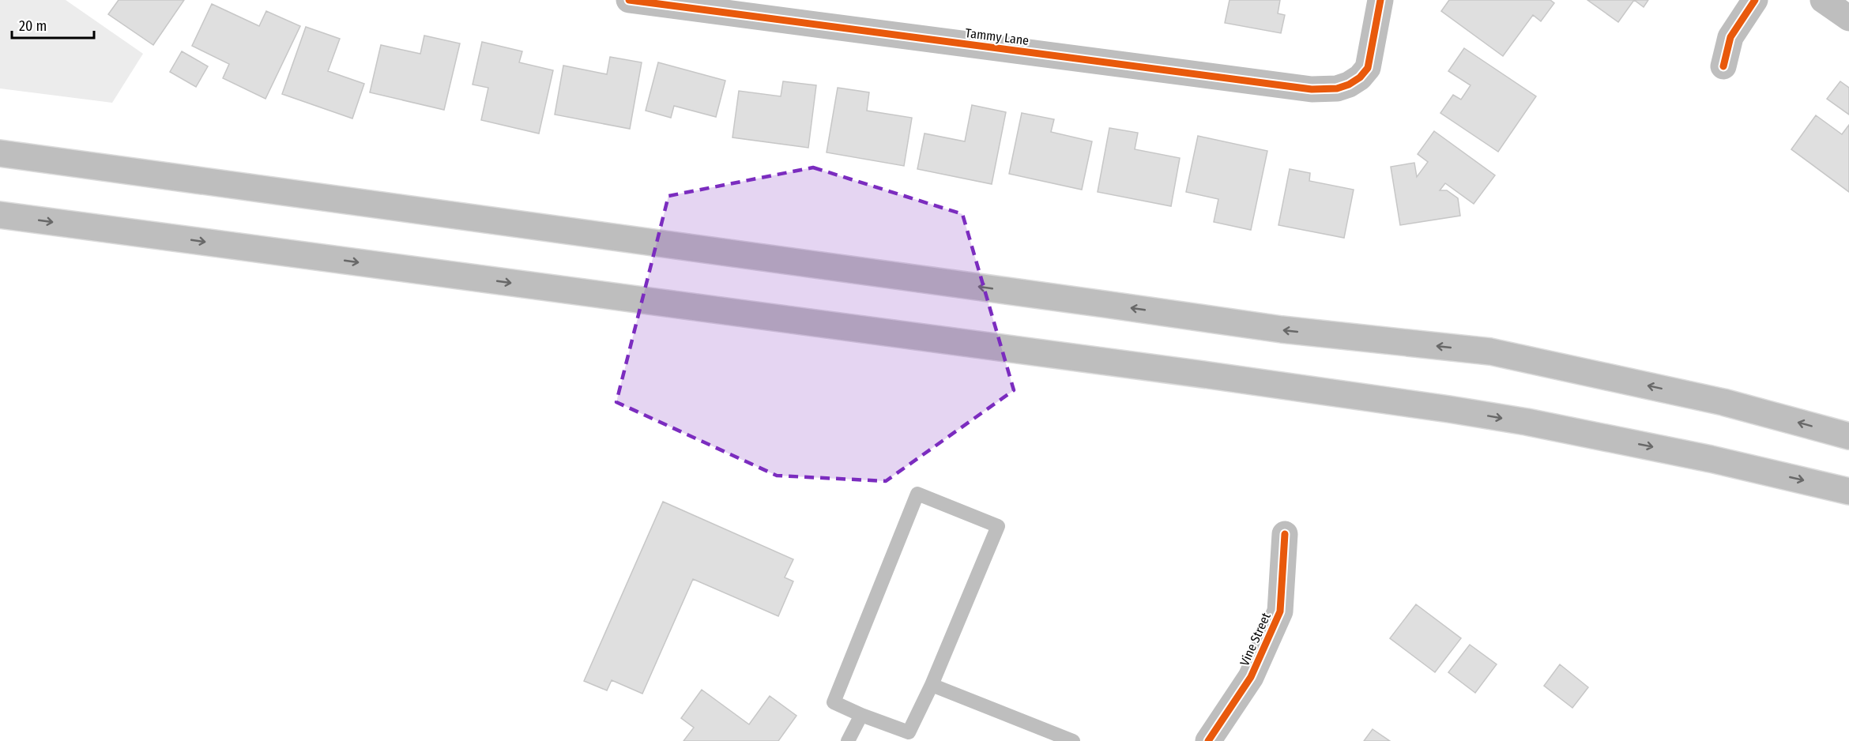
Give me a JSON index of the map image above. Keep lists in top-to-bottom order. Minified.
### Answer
{"streets":{"main road":["Tammy Lane","Vine Street"]},"scale_bar":"20 m"}
